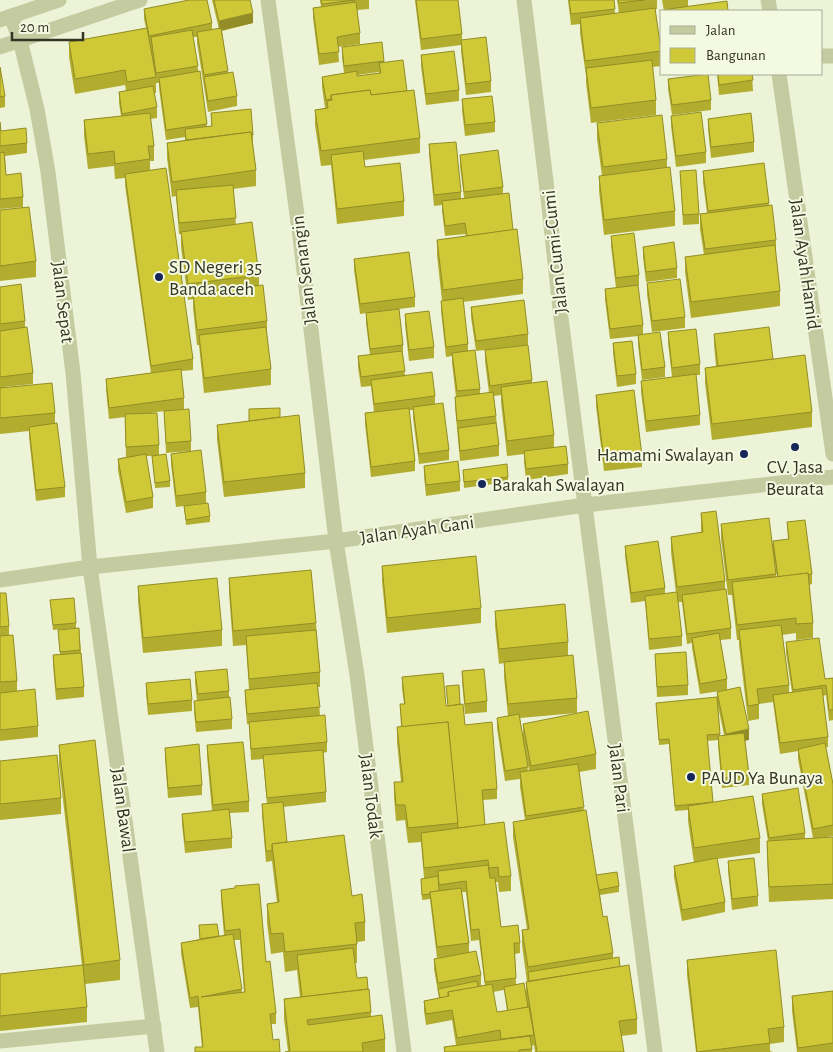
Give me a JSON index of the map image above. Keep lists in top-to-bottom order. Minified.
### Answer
{"streets":{"street":["Jalan Cumi-Cumi","Jalan Ayah Hamid","Jalan Senangin","Jalan Sepat","Jalan Ayah Gani","Jalan Pari","Jalan Todak","Jalan Bawal"]},"crossings":[["Jalan Cumi-Cumi","Jalan Ayah Gani"],["Jalan Cumi-Cumi","Jalan Pari"],["Jalan Senangin","Jalan Ayah Gani"],["Jalan Senangin","Jalan Todak"],["Jalan Sepat","Jalan Ayah Gani"],["Jalan Sepat","Jalan Bawal"],["Jalan Ayah Gani","Jalan Pari"],["Jalan Ayah Gani","Jalan Todak"],["Jalan Ayah Gani","Jalan Bawal"]],"places":["SD Negeri 35 Banda aceh","CV. Jasa Beurata","Hamami Swalayan","Barakah Swalayan","PAUD Ya Bunaya"],"legend":["Jalan","Bangunan"],"scale_bar":"20 m"}
